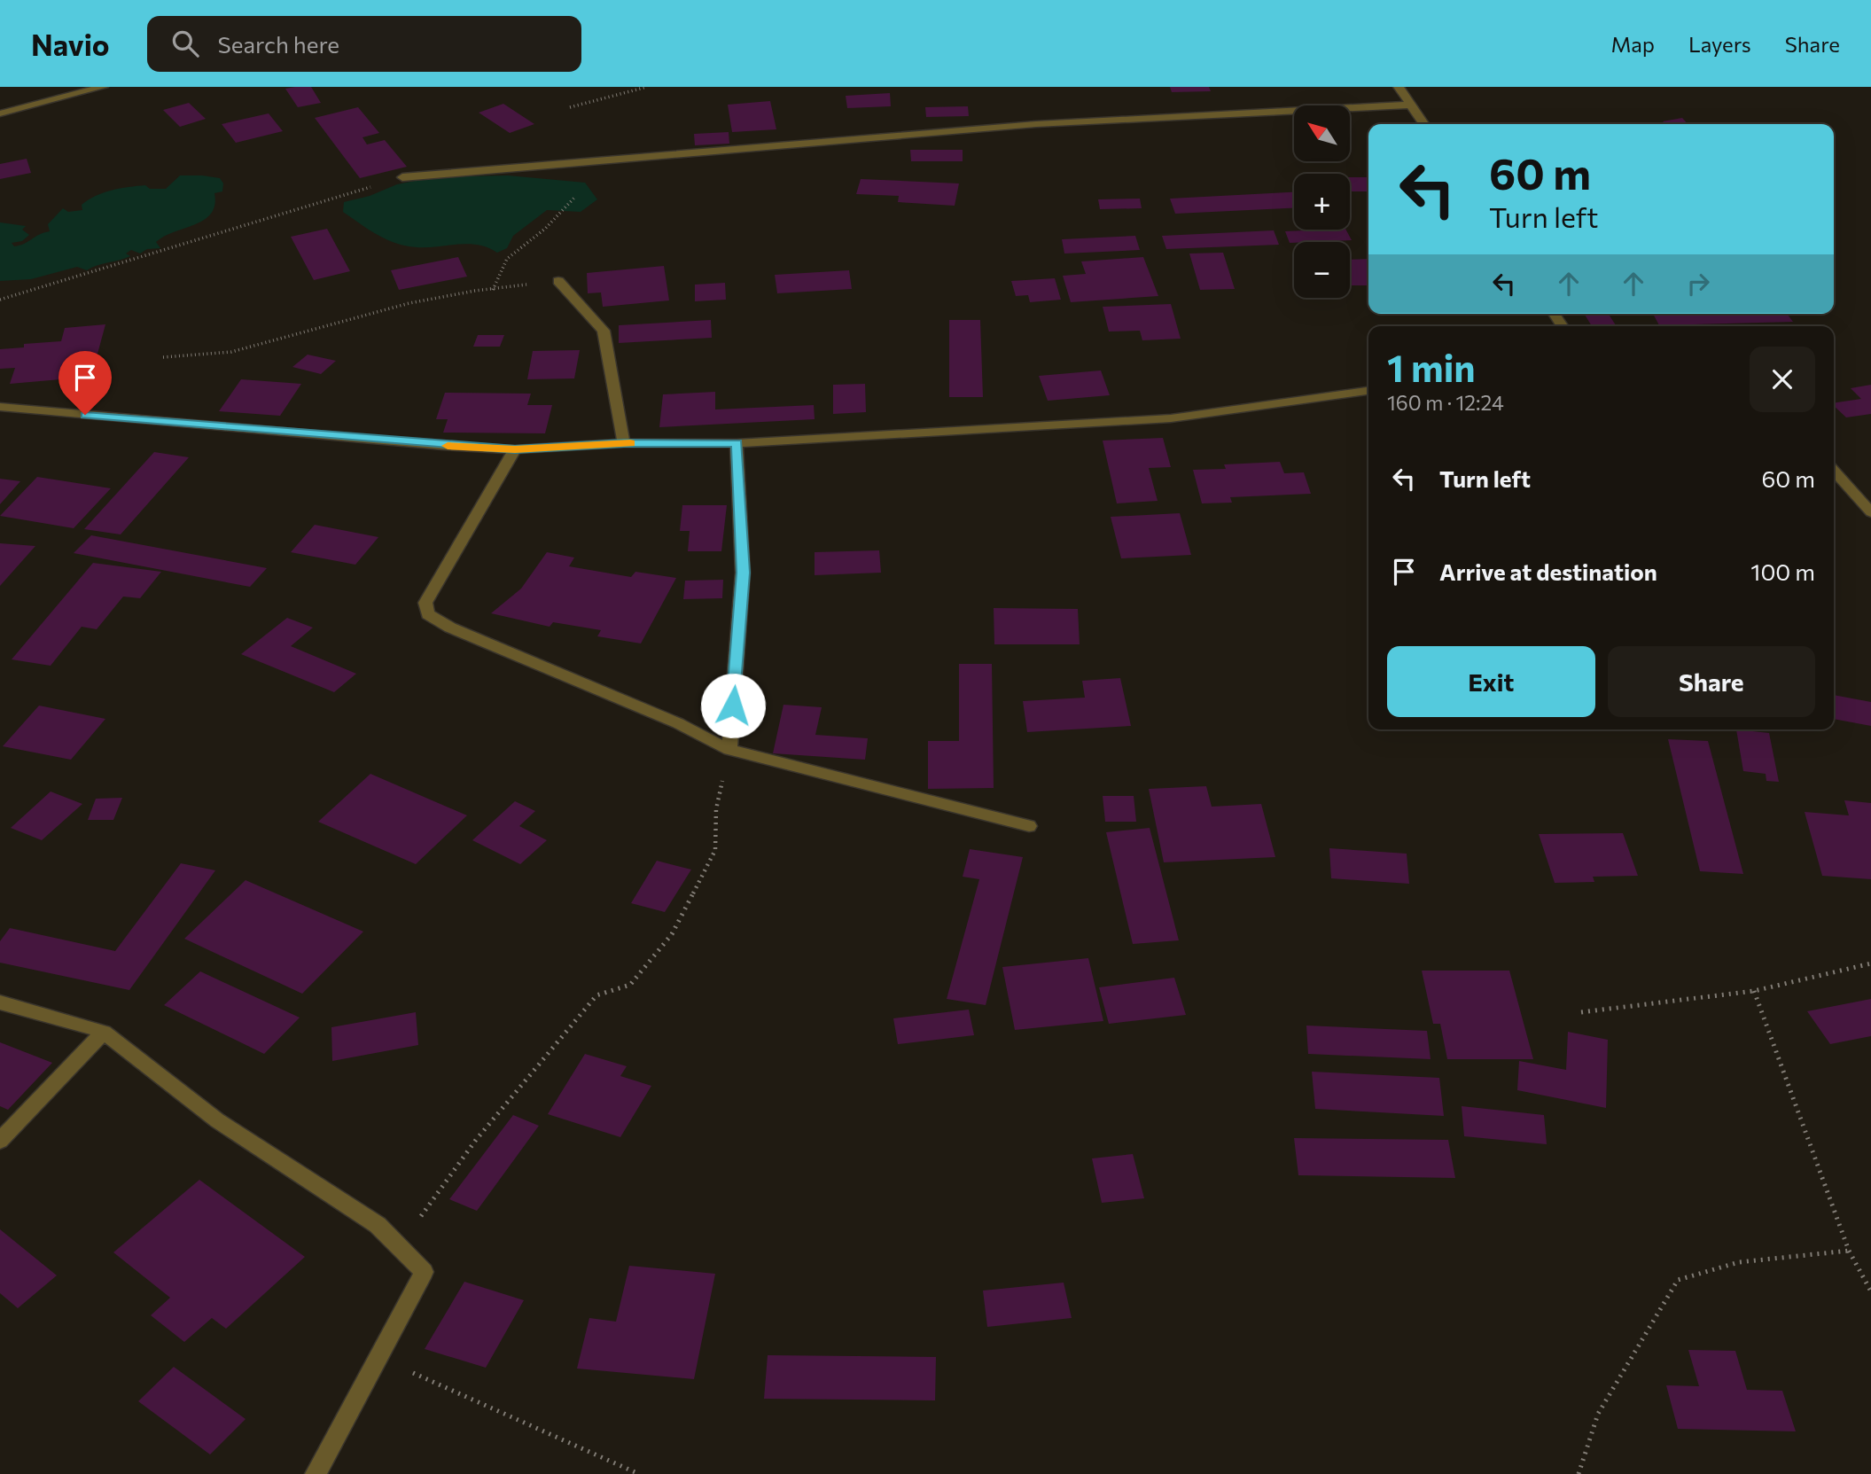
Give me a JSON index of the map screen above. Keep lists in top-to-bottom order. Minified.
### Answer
{"north":"top left","page":{"header":"Navio","search":"Search here","nav":["Map","Layers","Share"],"map_buttons":["+","−"],"turn":["60 m","Turn left"],"heading":["1 min","160 m · 12:24"],"list":[{"name":"Turn left","value":"60 m"},{"name":"Arrive at destination","value":"100 m"}],"buttons":["Exit","Share"]}}
